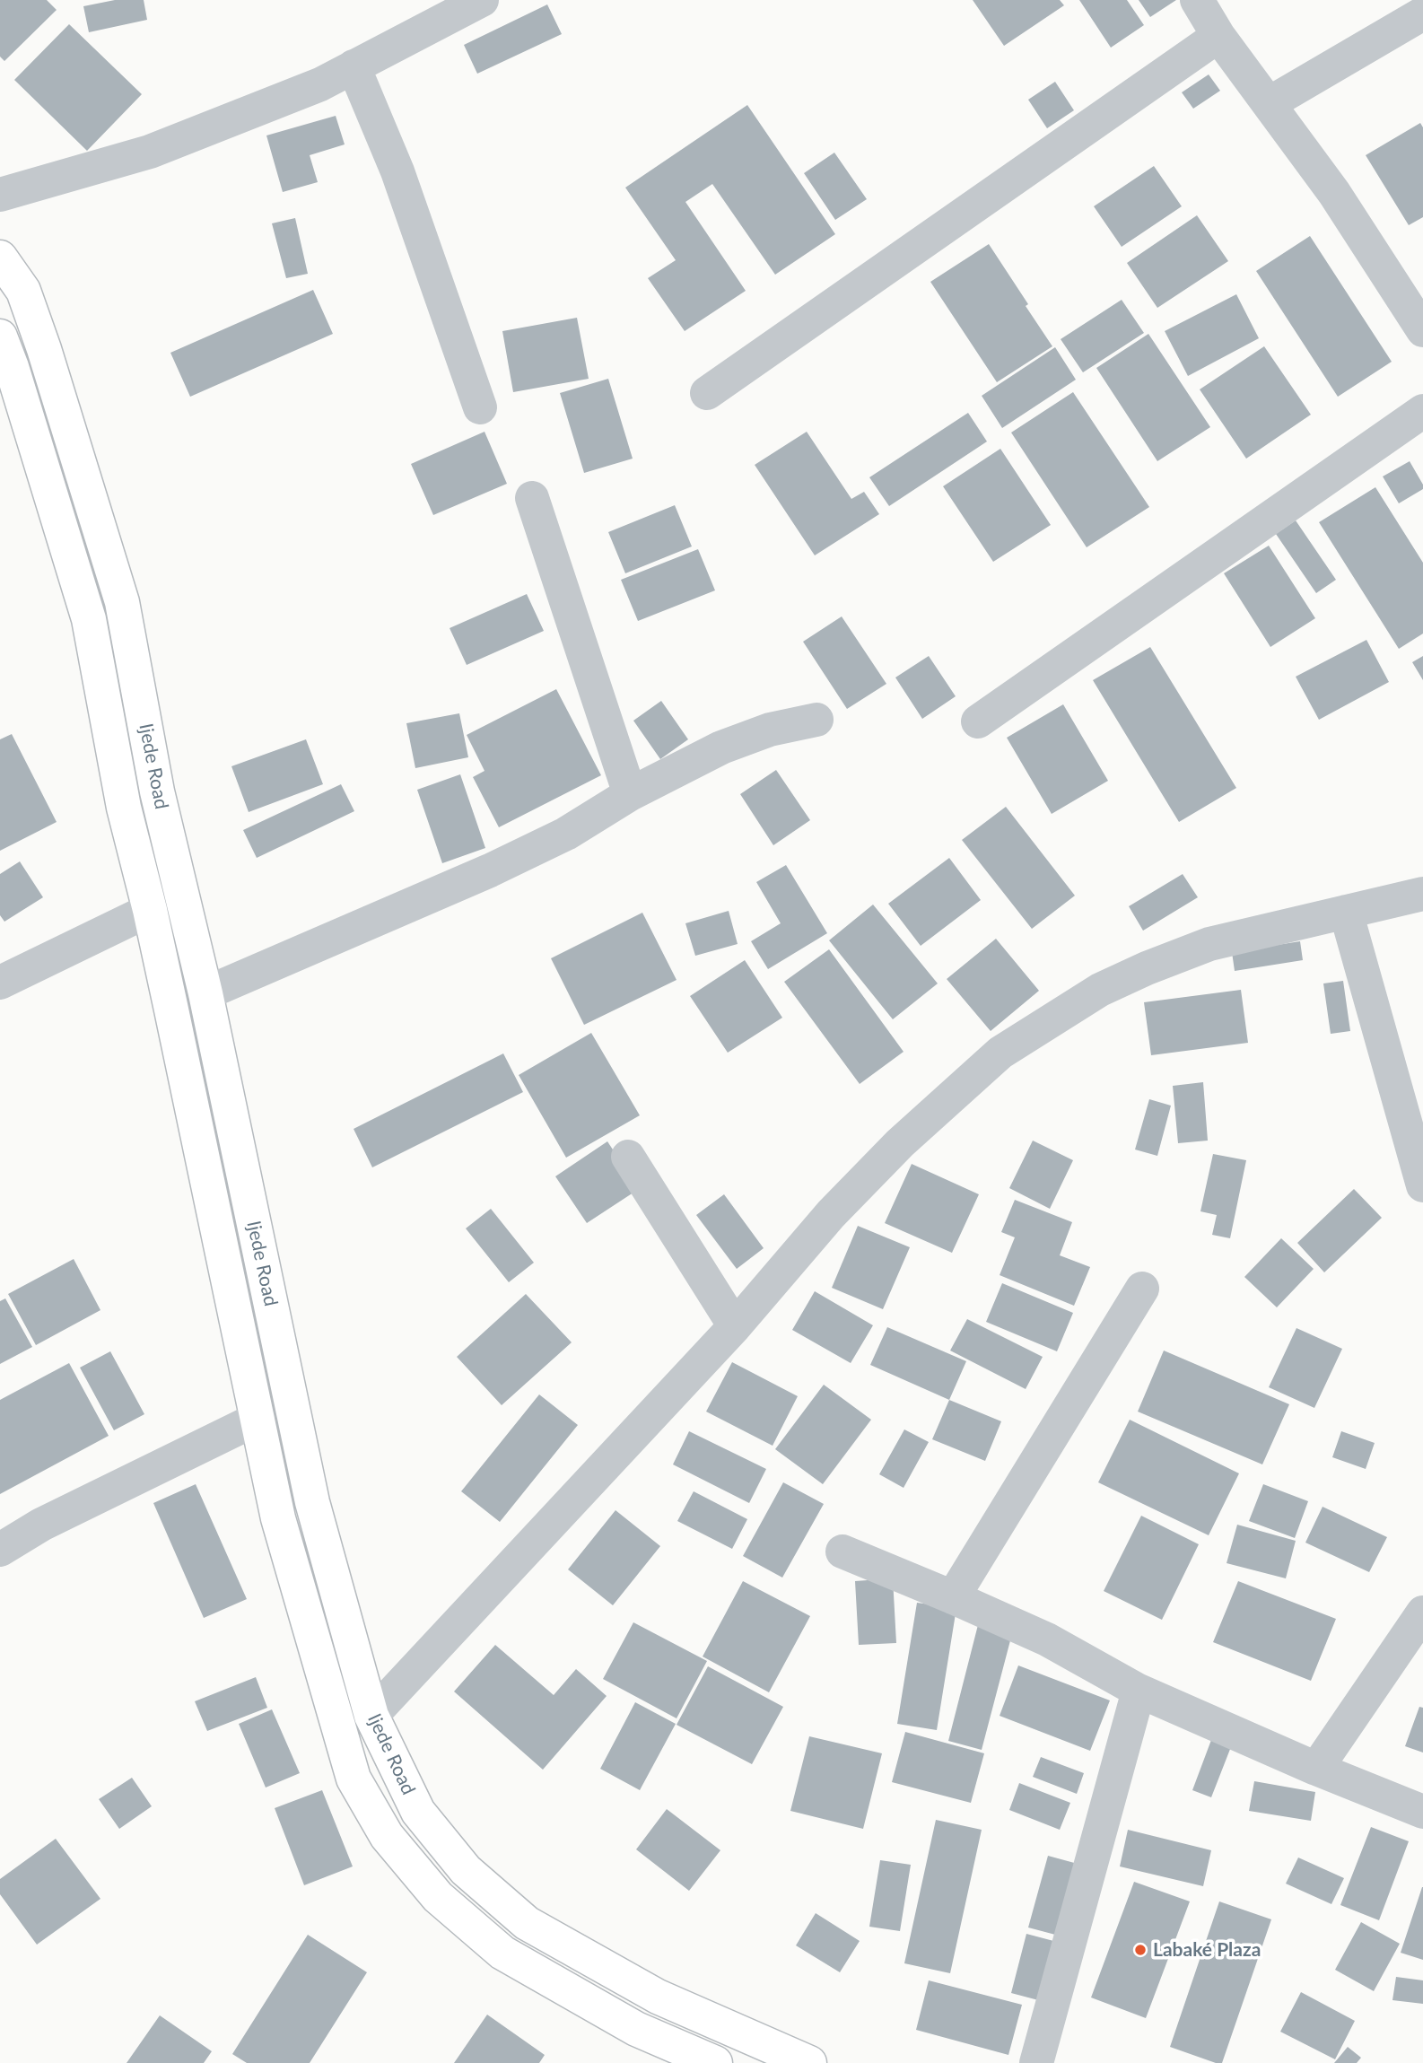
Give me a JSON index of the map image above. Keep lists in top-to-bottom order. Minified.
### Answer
{"streets":{"main road":["Ijede Road"]},"places":["Labaké Plaza"]}
